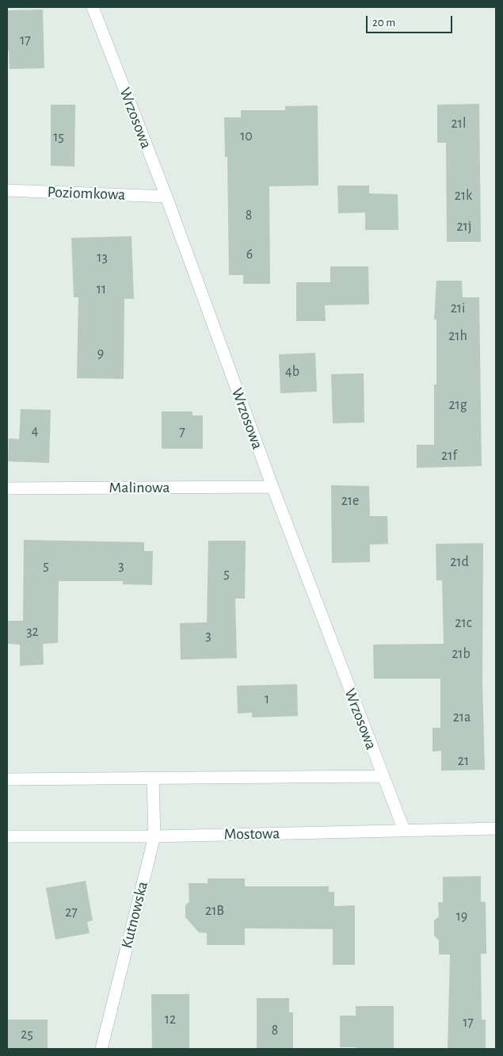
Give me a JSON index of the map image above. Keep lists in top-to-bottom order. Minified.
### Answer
{"streets":{"street":["Wrzosowa","Poziomkowa","Malinowa","Mostowa","Kutnowska"]},"crossings":[["Wrzosowa","Poziomkowa"],["Wrzosowa","Malinowa"],["Wrzosowa","Mostowa"],["Mostowa","Kutnowska"]],"house_numbers":["17","21l","10","15","21k","8","21j","6","13","11","21i","21h","9","4b","21g","4","7","21f","21e","21d","5","3","5","21c","32","3","21b","1","21a","21","21B","27","19","12","17","8","25"],"scale_bar":"20 m"}
